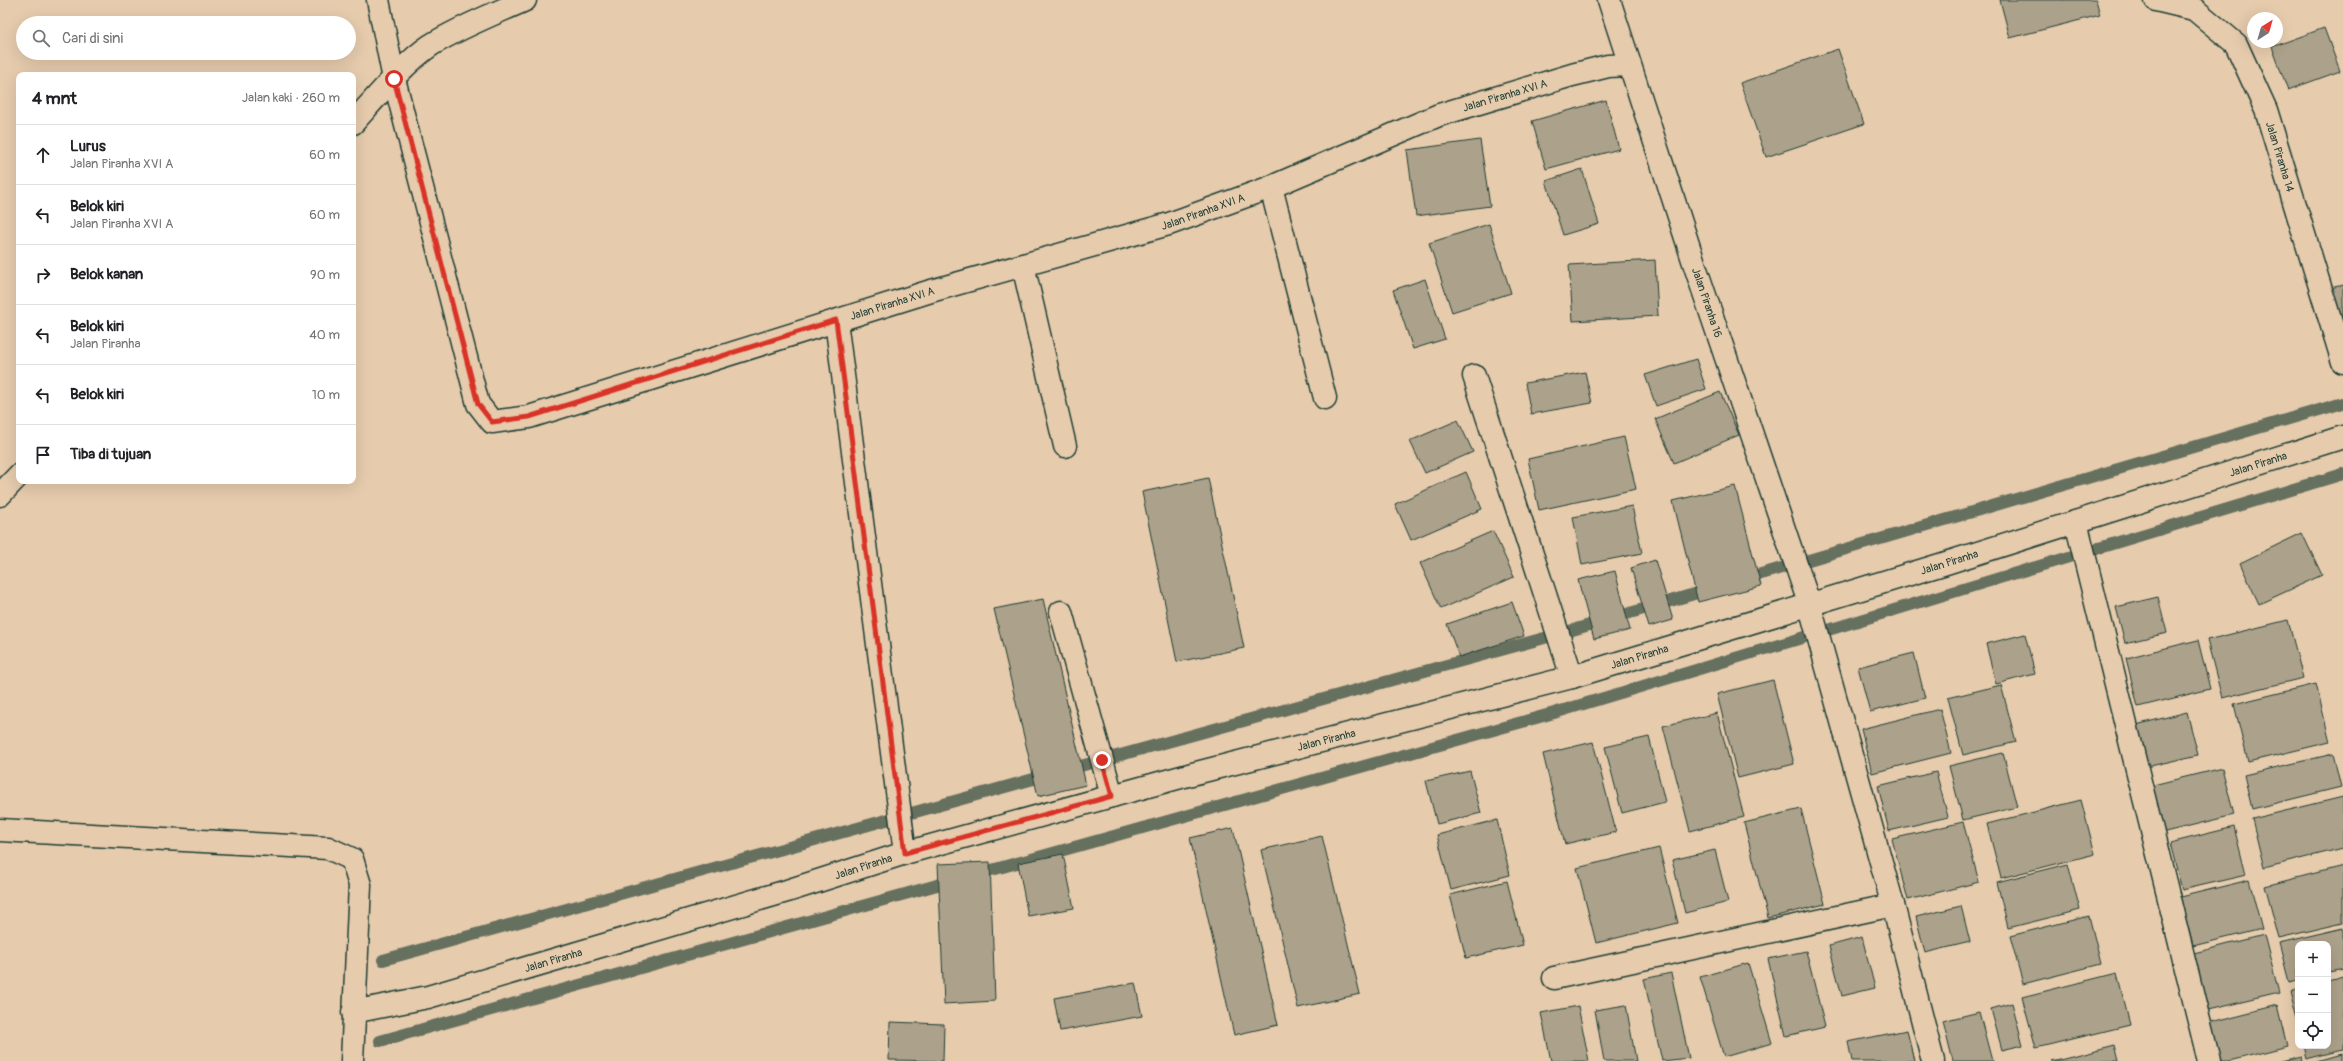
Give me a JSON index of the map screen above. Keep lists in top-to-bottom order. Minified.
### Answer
{"streets":{"street":["Jalan Piranha XVI A","Jalan Piranha 14","Jalan Piranha 16","Jalan Piranha"]},"crossings":[["Jalan Piranha XVI A","Jalan Piranha 16"],["Jalan Piranha 16","Jalan Piranha"]],"north":"top right","page":{"search":"Cari di sini","heading":["4 mnt","Jalan kaki · 260 m"],"list":[["Lurus","Jalan Piranha XVI A","60 m"],["Belok kiri","Jalan Piranha XVI A","60 m"],["Belok kanan","90 m"],["Belok kiri","Jalan Piranha","40 m"],["Belok kiri","10 m"],"Tiba di tujuan"],"map_buttons":["+","−"]}}
